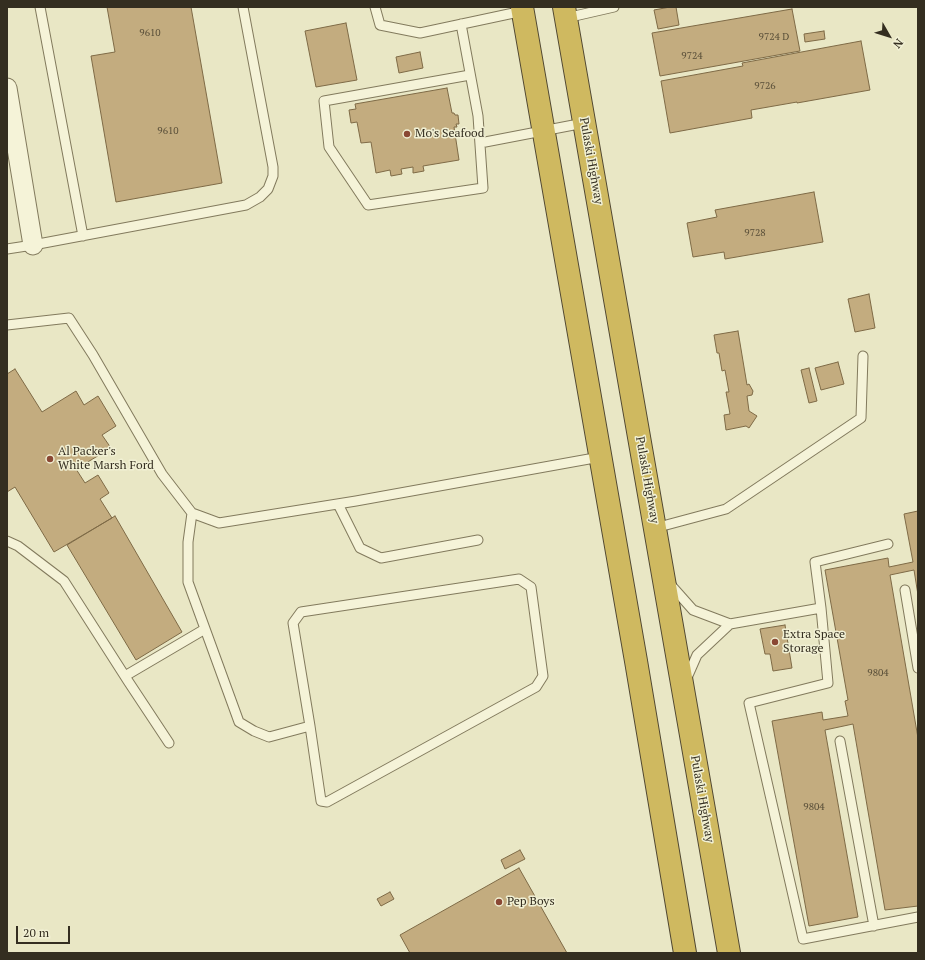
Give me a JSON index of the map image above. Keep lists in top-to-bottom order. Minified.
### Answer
{"streets":{"highway":["Pulaski Highway"]},"places":["Mo's Seafood","Al Packer's White Marsh Ford","Extra Space Storage","Pep Boys"],"house_numbers":["9610","9724 D","9724","9726","9610","9728","9804","9804"],"scale_bar":"20 m","north":"bottom right"}
